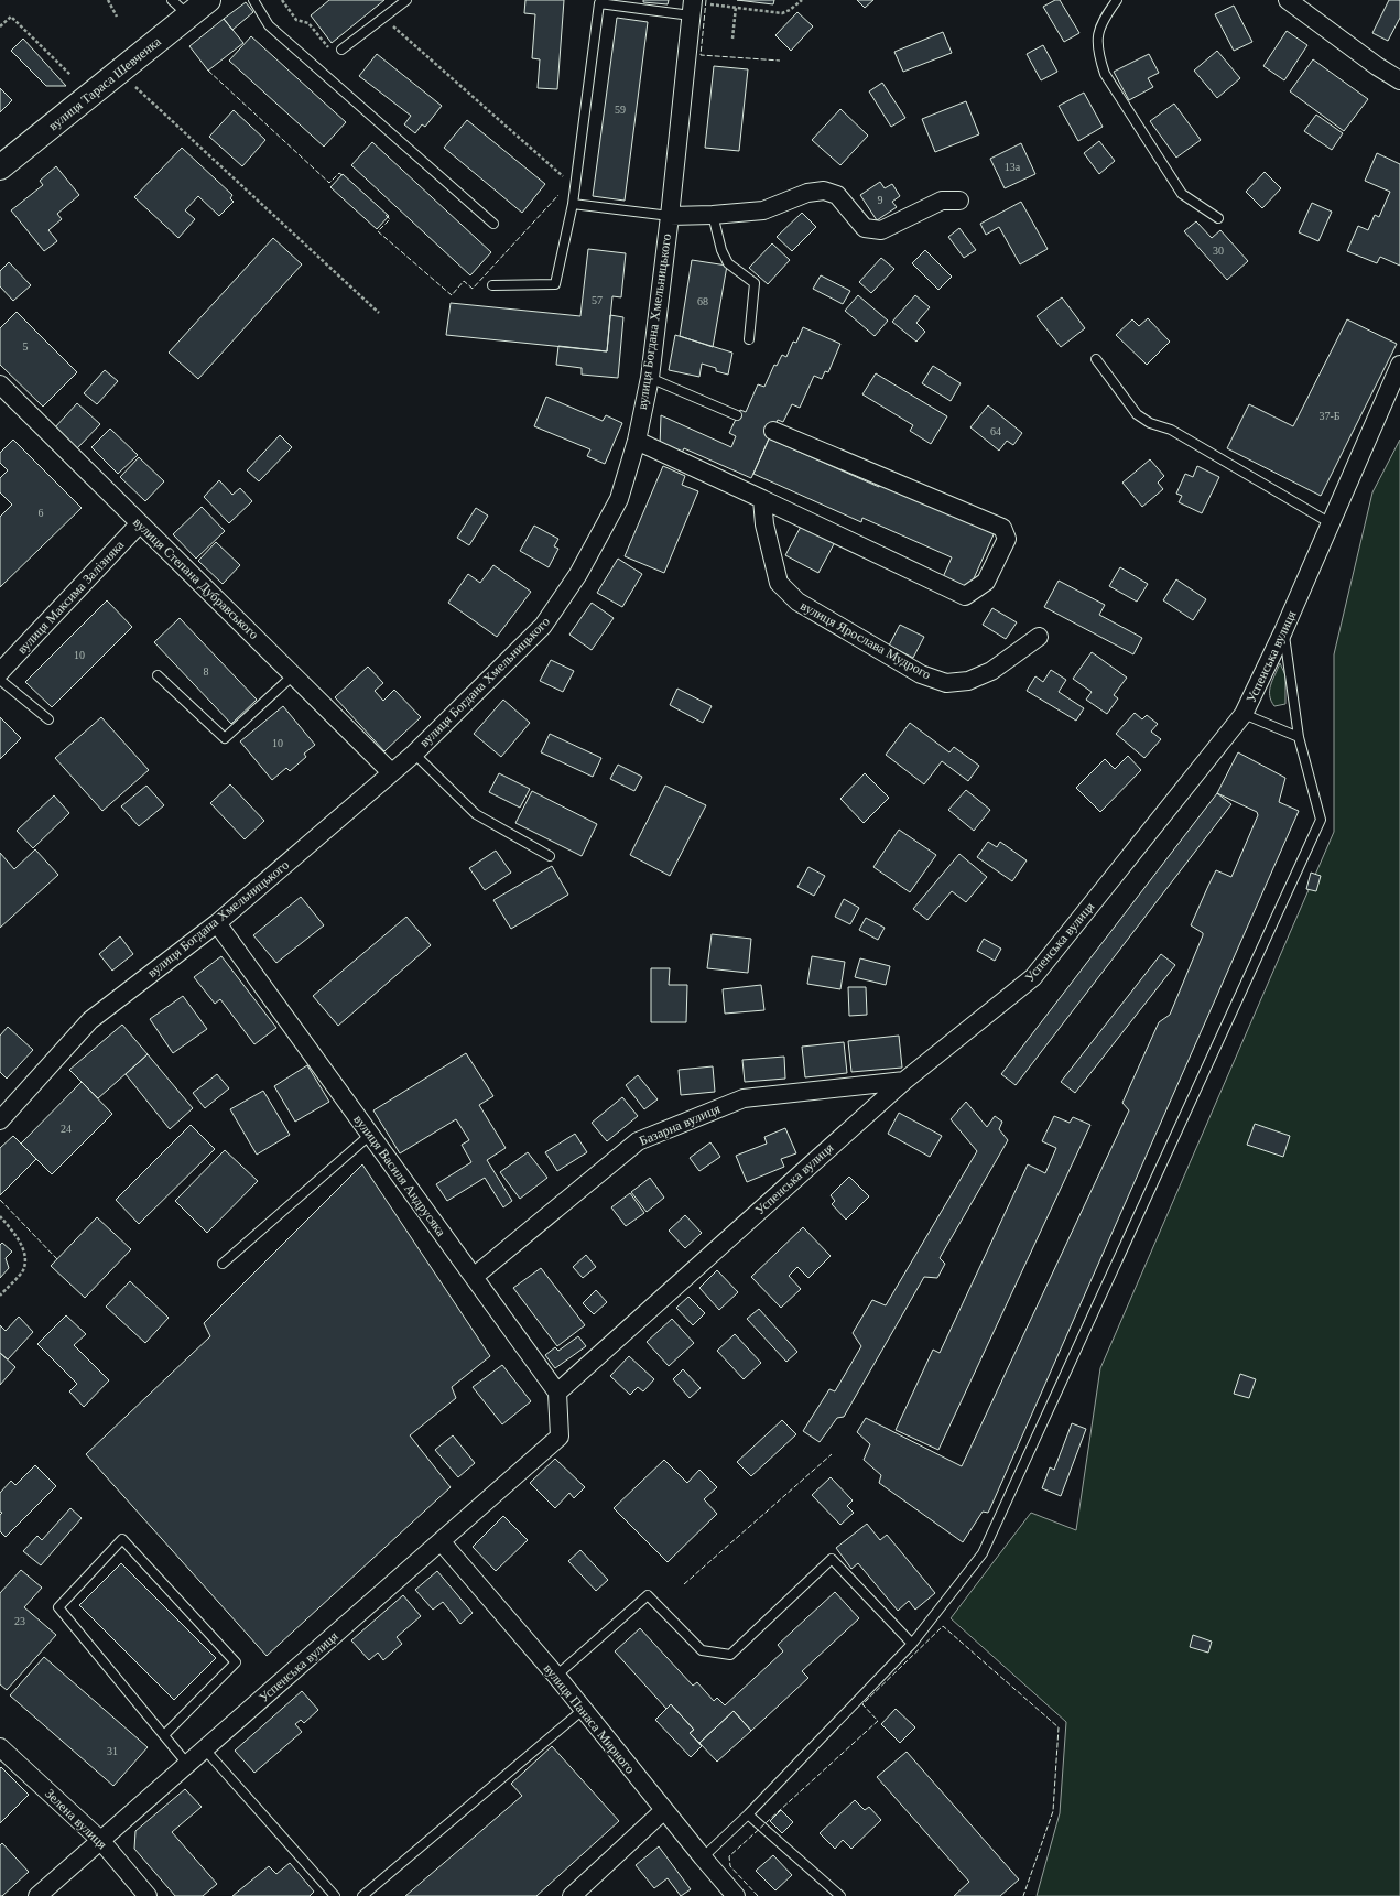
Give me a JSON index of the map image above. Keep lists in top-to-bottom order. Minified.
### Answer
{"streets":{"main road":["вулиця Тараса Шевченка"],"street":["вулиця Богдана Хмельницького","вулиця Степана Дубравського","вулиця Максима Залізняка","вулиця Ярослава Мудрого","Успенська вулиця","Базарна вулиця","вулиця Василя Андрусяка","вулиця Панаса Мирного","Зелена вулиця"]},"crossings":[["вулиця Богдана Хмельницького","вулиця Степана Дубравського"],["вулиця Богдана Хмельницького","вулиця Василя Андрусяка"],["вулиця Степана Дубравського","вулиця Максима Залізняка"],["Успенська вулиця","Базарна вулиця"],["Успенська вулиця","вулиця Василя Андрусяка"],["Успенська вулиця","вулиця Панаса Мирного"],["Успенська вулиця","Зелена вулиця"],["Базарна вулиця","вулиця Василя Андрусяка"]],"house_numbers":["59","13а","9","30","57","68","5","37-Б","64","6","10","8","10","24","23","31"]}
